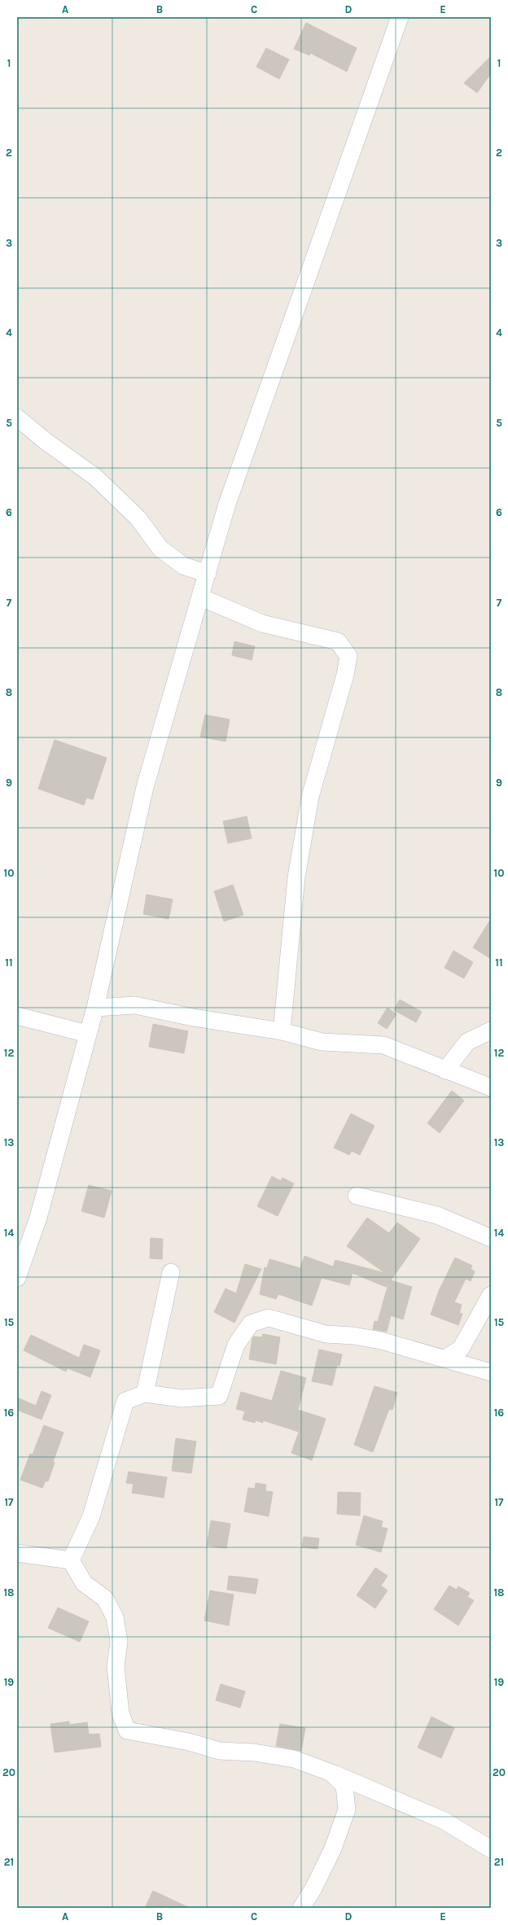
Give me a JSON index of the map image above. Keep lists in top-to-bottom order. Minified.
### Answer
{"grid":{"columns":["A","B","C","D","E"],"rows":["1","2","3","4","5","6","7","8","9","10","11","12","13","14","15","16","17","18","19","20","21"]}}
